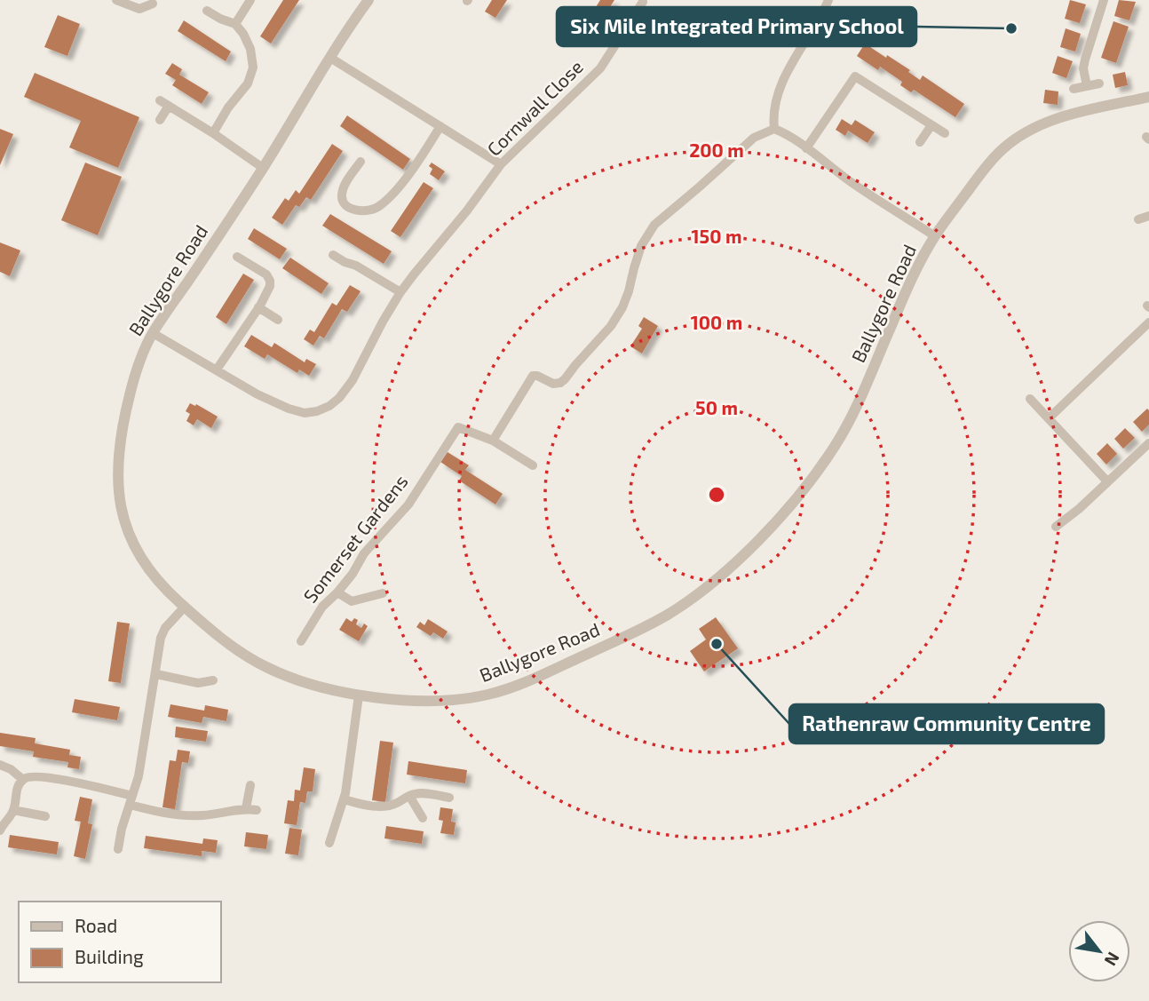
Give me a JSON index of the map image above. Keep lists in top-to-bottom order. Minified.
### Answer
{"streets":{"street":["Cornwall Close","Ballygore Road","Somerset Gardens"]},"crossings":[["Cornwall Close","Ballygore Road"]],"places":["Six Mile Integrated Primary School","Rathenraw Community Centre"],"legend":["Road","Building"],"north":"bottom right","rings":["200 m","150 m","100 m","50 m"]}
